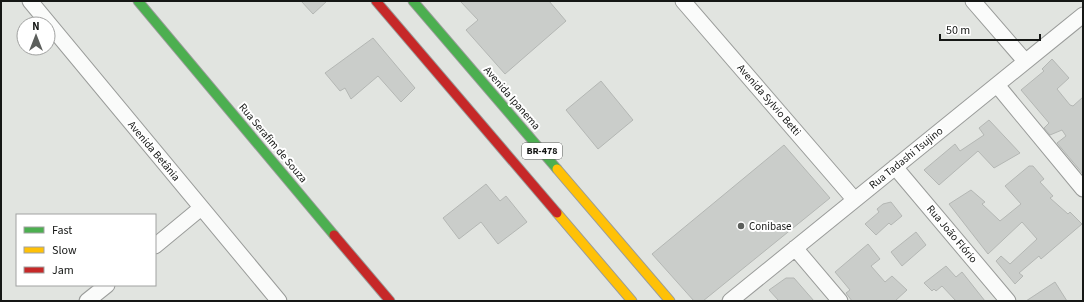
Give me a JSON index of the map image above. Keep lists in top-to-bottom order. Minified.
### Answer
{"streets":{"main road":["Avenida Ipanema","Rua Serafim de Souza","BR-478"],"street":["Avenida Sylvio Betti","Avenida Betânia","Rua Tadashi Tsujino","Rua João Flório"]},"crossings":[["Avenida Sylvio Betti","Rua Tadashi Tsujino"],["Rua Tadashi Tsujino","Rua João Flório"]],"places":["Conibase"],"legend":["Fast","Slow","Jam"],"scale_bar":"50 m","north":"top"}
